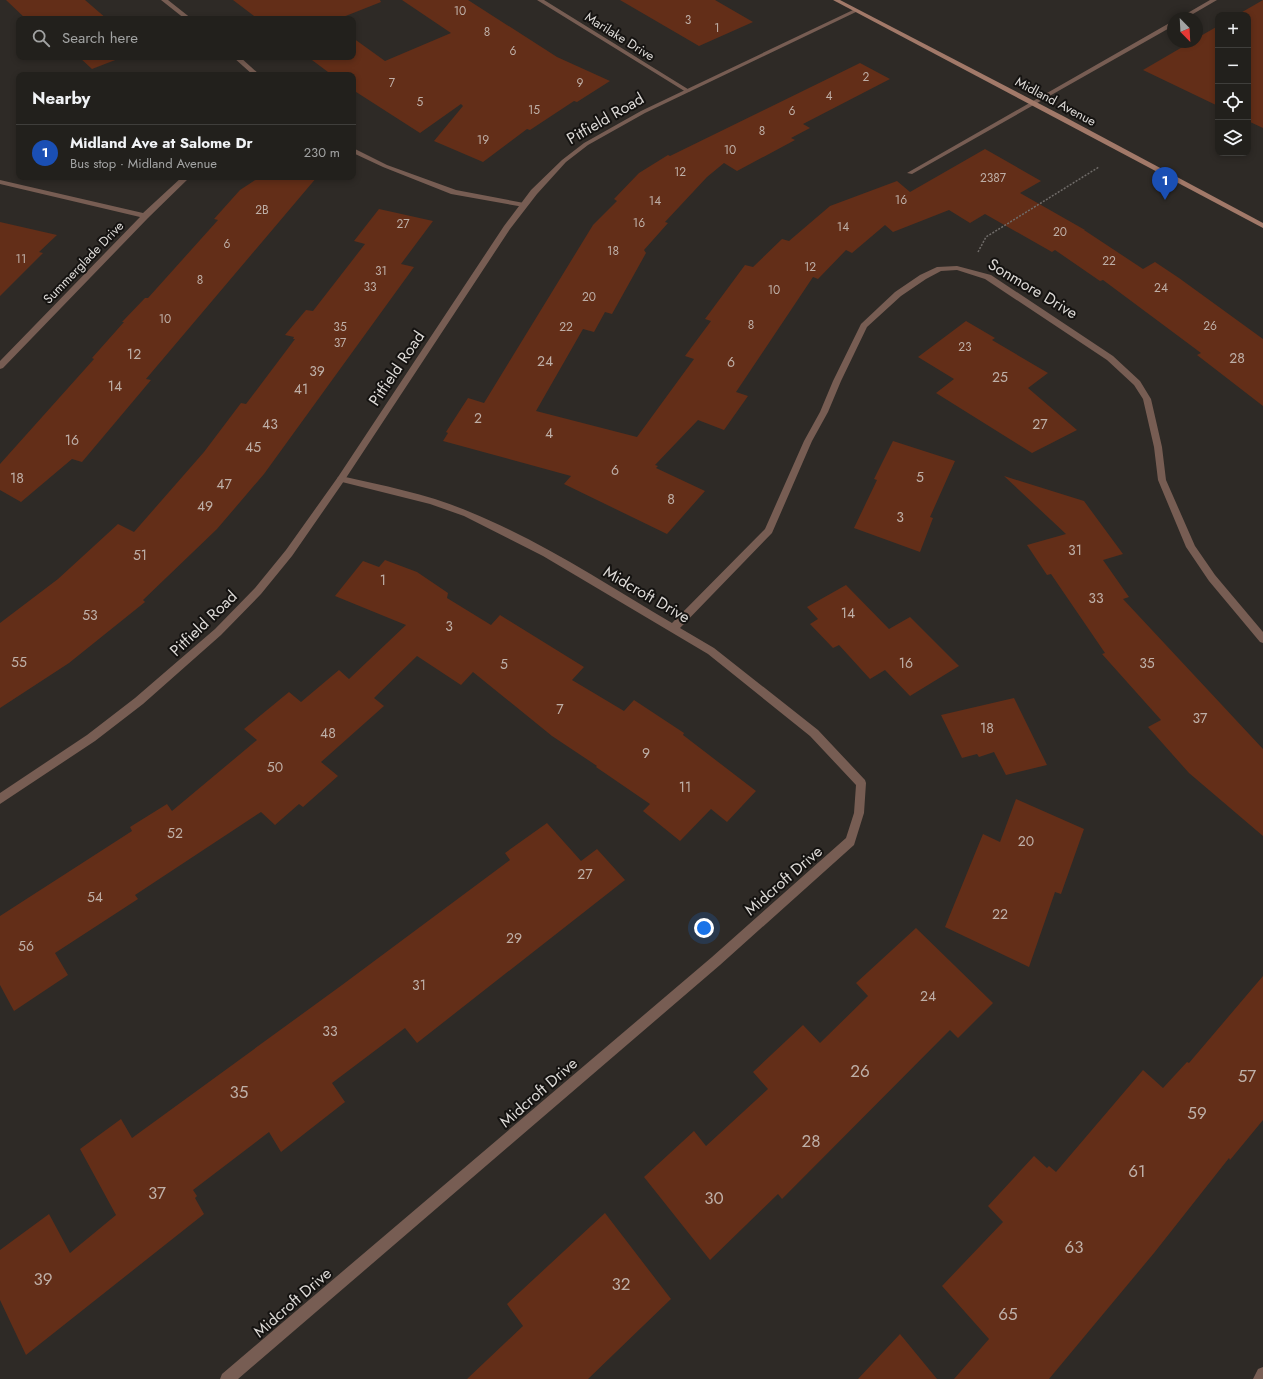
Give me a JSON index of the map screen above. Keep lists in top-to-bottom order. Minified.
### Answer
{"streets":{"main road":["Midland Avenue"],"street":["Marilake Drive","Pitfield Road","Summerglade Drive","Sonmore Drive","Midcroft Drive"]},"crossings":[["Marilake Drive","Pitfield Road"],["Midland Avenue","Pitfield Road"],["Pitfield Road","Midcroft Drive"],["Sonmore Drive","Midcroft Drive"]],"house_numbers":["10","3","1","8","6","2","7","9","4","5","15","6","8","19","10","12","2387","16","14","2B","16","27","14","20","6","18","11","22","12","31","8","33","24","10","20","10","8","26","35","22","37","23","12","28","24","6","39","25","14","41","2","43","27","4","16","45","6","5","18","47","8","49","3","31","51","1","33","14","53","3","55","16","35","5","7","37","18","48","9","50","11","52","20","27","54","22","29","56","31","24","33","26","57","35","59","28","61","37","30","63","39","32","65"],"north":"bottom right","page":{"map_buttons":["+","−"],"search":"Search here","heading":"Nearby","list":[{"mark":"1","name":"Midland Ave at Salome Dr","note":"Bus stop · Midland Avenue","value":"230 m"}],"pins":"1"}}
